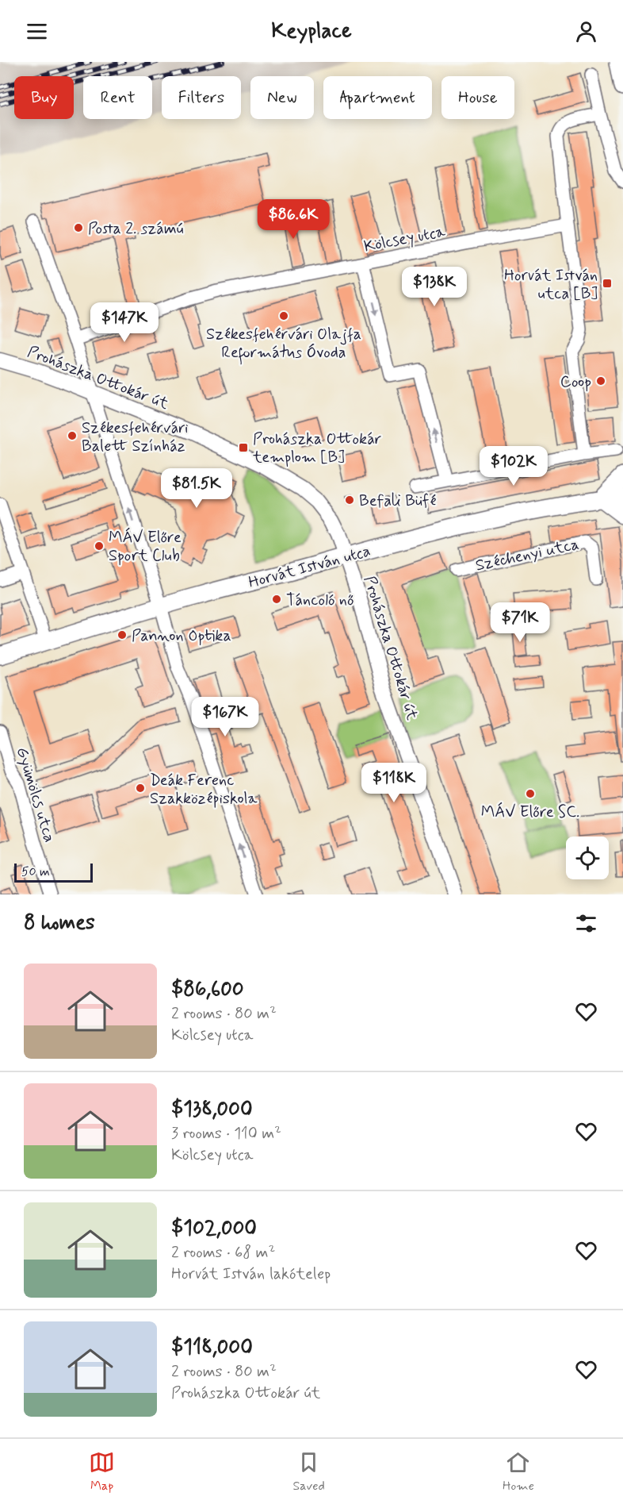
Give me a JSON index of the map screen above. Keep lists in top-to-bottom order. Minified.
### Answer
{"streets":{"main road":["Horvát István utca"],"street":["Kölcsey utca","Prohászka Ottokár út","Széchenyi utca","Gyümölcs utca"]},"crossings":[["Prohászka Ottokár út","Horvát István utca"]],"places":{"other":["Posta 2. számú","Székesfehérvári Olajfa Református Óvoda","Coop","Székesfehérvári Balett Színház","Befali Büfé","MÁV Előre Sport Club","Táncoló nő","Pannon Optika","Deák Ferenc Szakközépiskola","MÁV Előre SC."],"transit":["Horvát István utca [B]","Prohászka Ottokár templom [B]"]},"scale_bar":"50 m","page":{"header":"Keyplace","chip":["Buy","Rent","Filters","New","Apartment","House"],"price":["$86.6K","$138K","$147K","$102K","$81.5K","$71K","$167K","$118K"],"scale":"50 m","heading":"8 homes","list":[{"name":"$86,600","note":"2 rooms · 80 m² · Kölcsey utca"},{"name":"$138,000","note":"3 rooms · 110 m² · Kölcsey utca"},{"name":"$102,000","note":"2 rooms · 68 m² · Horvát István lakótelep"},{"name":"$118,000","note":"2 rooms · 80 m² · Prohászka Ottokár út"}],"tabs":["Map","Saved","Home"]}}
